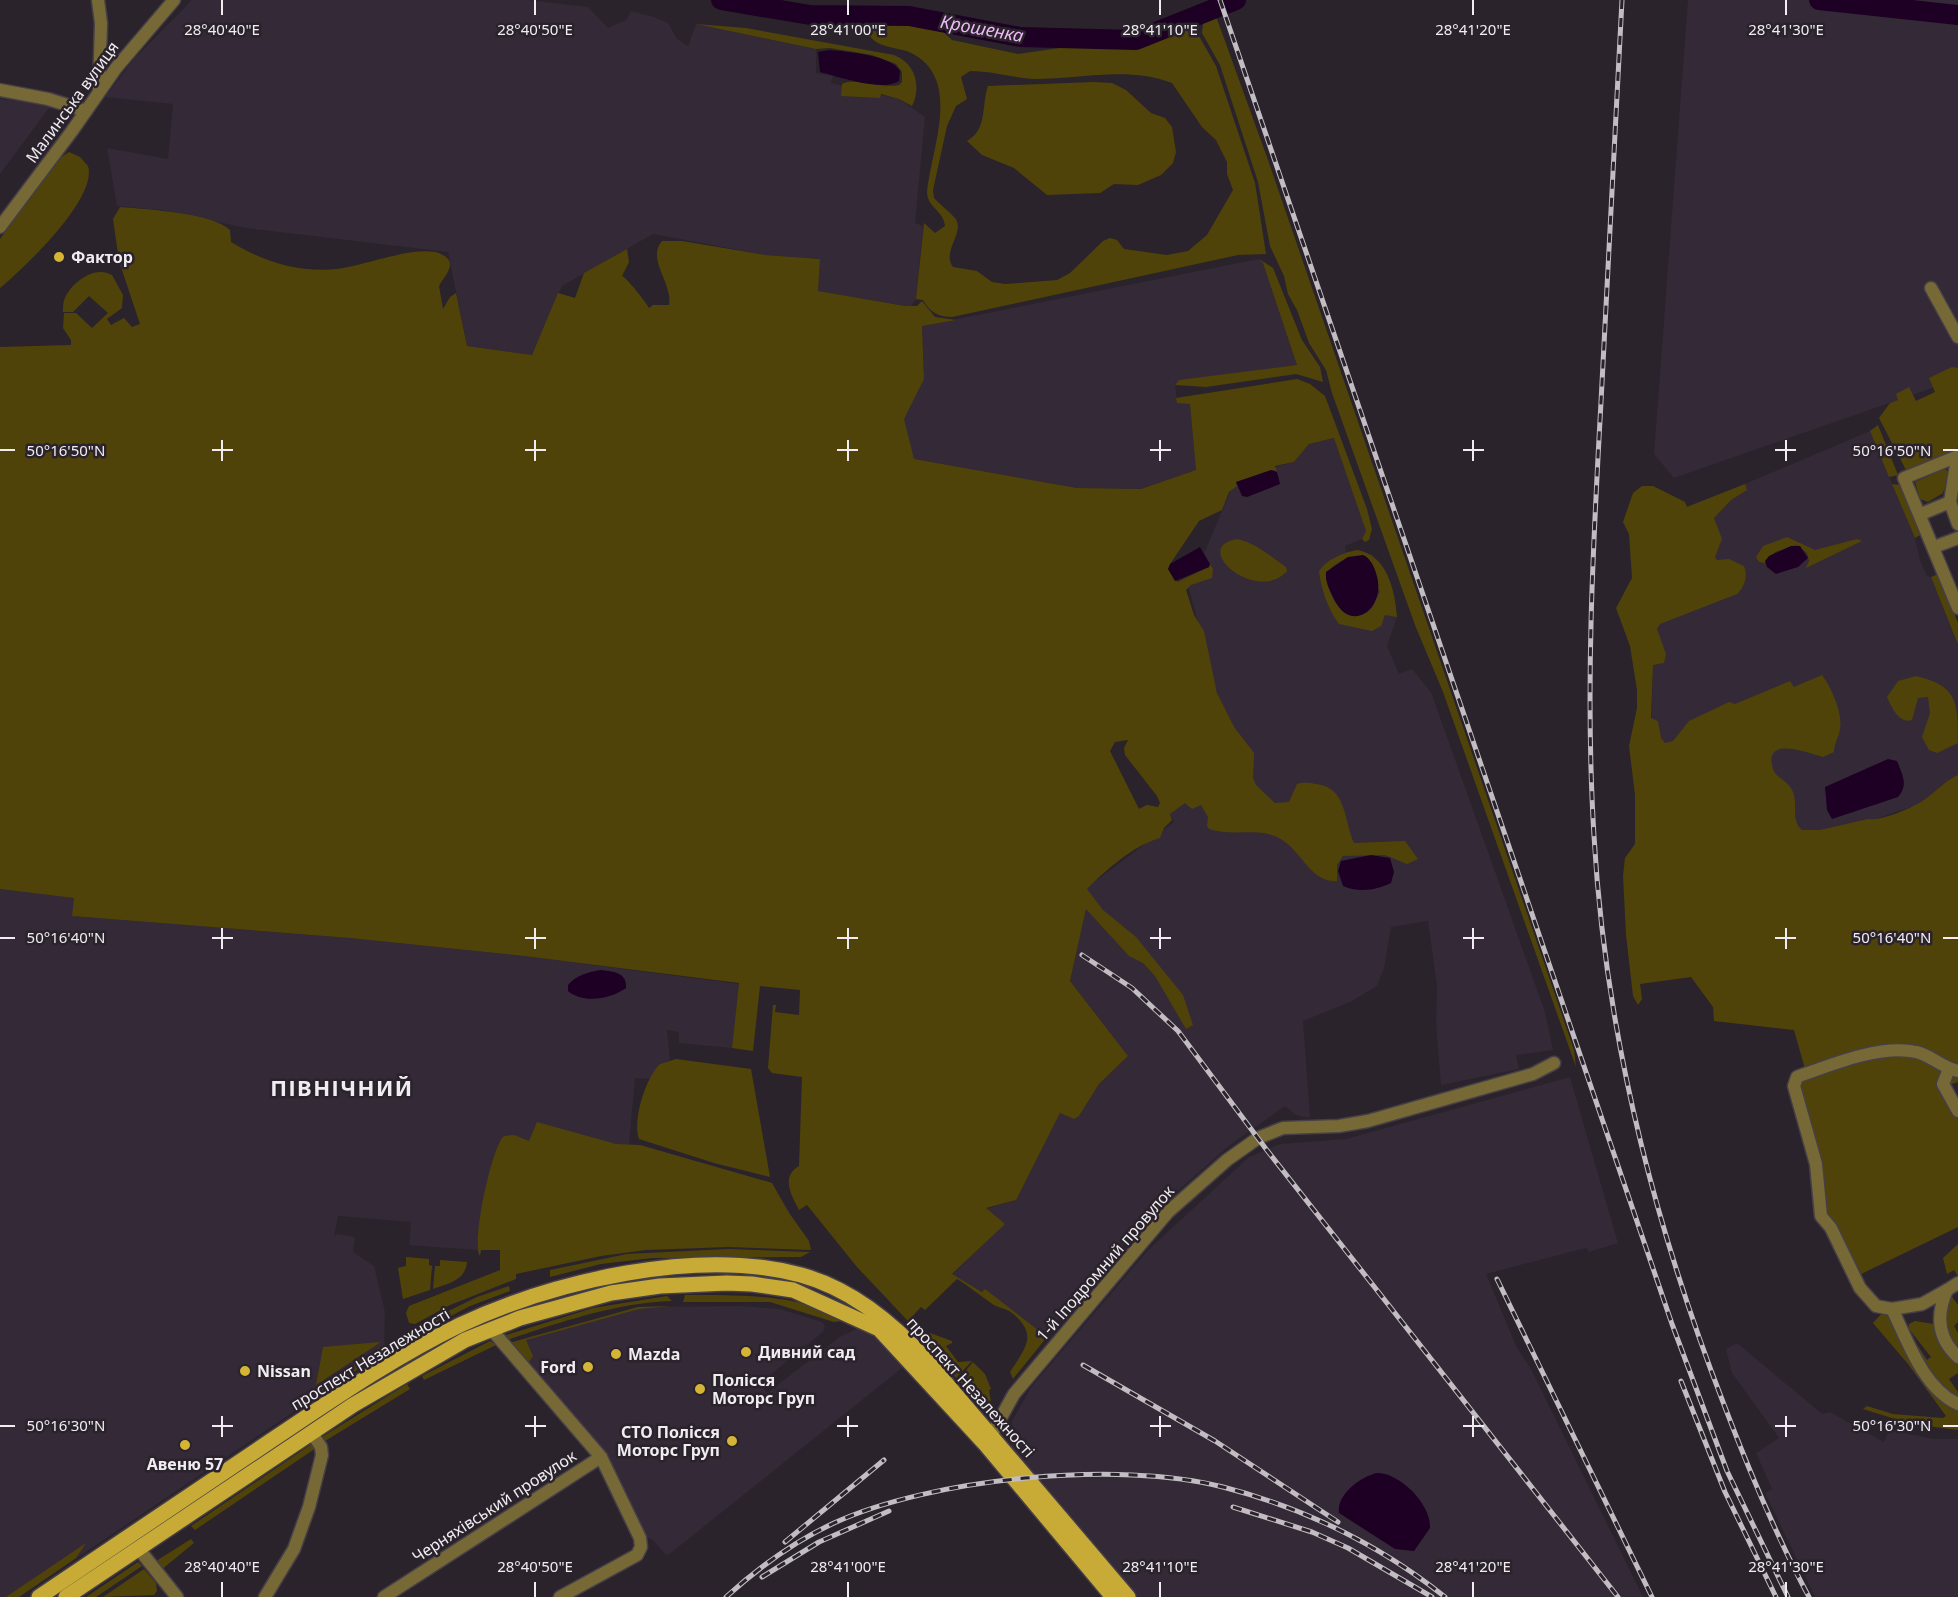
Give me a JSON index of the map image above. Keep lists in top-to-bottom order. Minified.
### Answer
{"streets":{"main road":["проспект Незалежності"],"street":["Малинська вулиця","1-й Іподромний провулок","Черняхівський провулок"]},"crossings":[["1-й Іподромний провулок","проспект Незалежності"],["проспект Незалежності","Черняхівський провулок"]],"districts":["ПІВНІЧНИЙ"],"water":["Крошенка"],"places":["Фактор","Дивний сад","Mazda","Ford","Nissan","Полісся Моторс Груп","СТО Полісся Моторс Груп","Авеню 57"],"coordinates":["28°40'40\"E","28°40'50\"E","28°41'00\"E","28°41'10\"E","28°41'20\"E","28°41'30\"E","50°16'50\"N","50°16'40\"N","50°16'30\"N"]}
